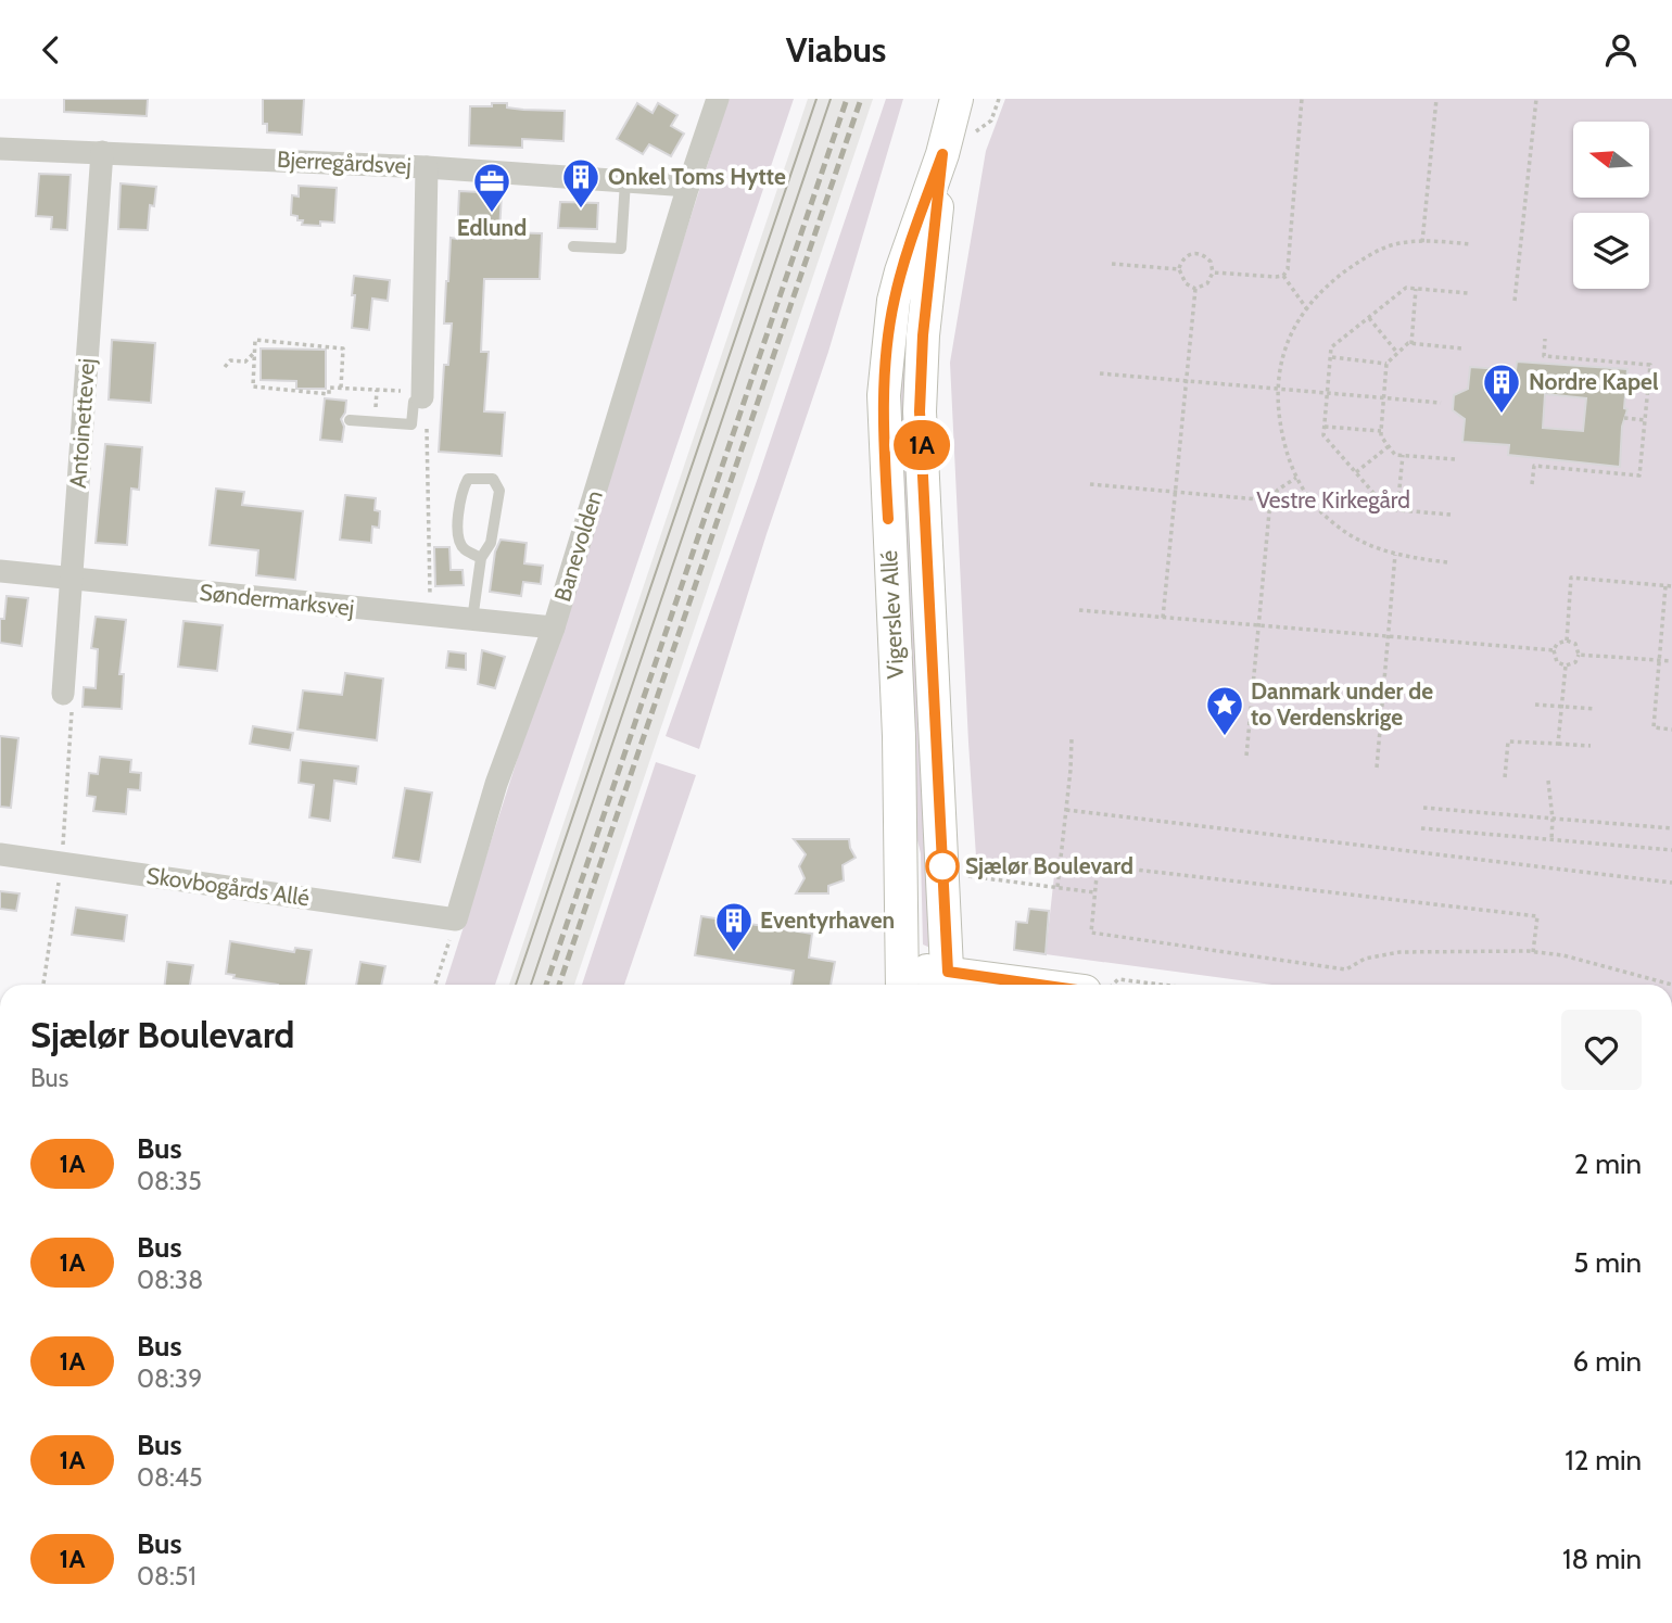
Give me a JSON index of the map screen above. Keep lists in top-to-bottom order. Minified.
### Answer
{"streets":{"street":["Bjerregårdsvej","Antoinettevej","Banevolden","Søndermarksvej","Vigerslev Allé","Skovbogårds Allé"]},"crossings":[["Bjerregårdsvej","Antoinettevej"],["Bjerregårdsvej","Banevolden"],["Antoinettevej","Søndermarksvej"],["Banevolden","Søndermarksvej"],["Banevolden","Skovbogårds Allé"]],"parks":["Vestre Kirkegård"],"places":{"building":["Onkel Toms Hytte","Nordre Kapel","Eventyrhaven"],"office":["Edlund"],"place":["Danmark under de to Verdenskrige"],"other":["Sjælør Boulevard"]},"lines":["bus line 1A"],"north":"left","page":{"header":"Viabus","on_map":"1A","heading":["Sjælør Boulevard","Bus"],"list":[{"mark":"1A","name":"Bus","note":"08:35","value":"2 min"},{"mark":"1A","name":"Bus","note":"08:38","value":"5 min"},{"mark":"1A","name":"Bus","note":"08:39","value":"6 min"},{"mark":"1A","name":"Bus","note":"08:45","value":"12 min"},{"mark":"1A","name":"Bus","note":"08:51","value":"18 min"}]}}
